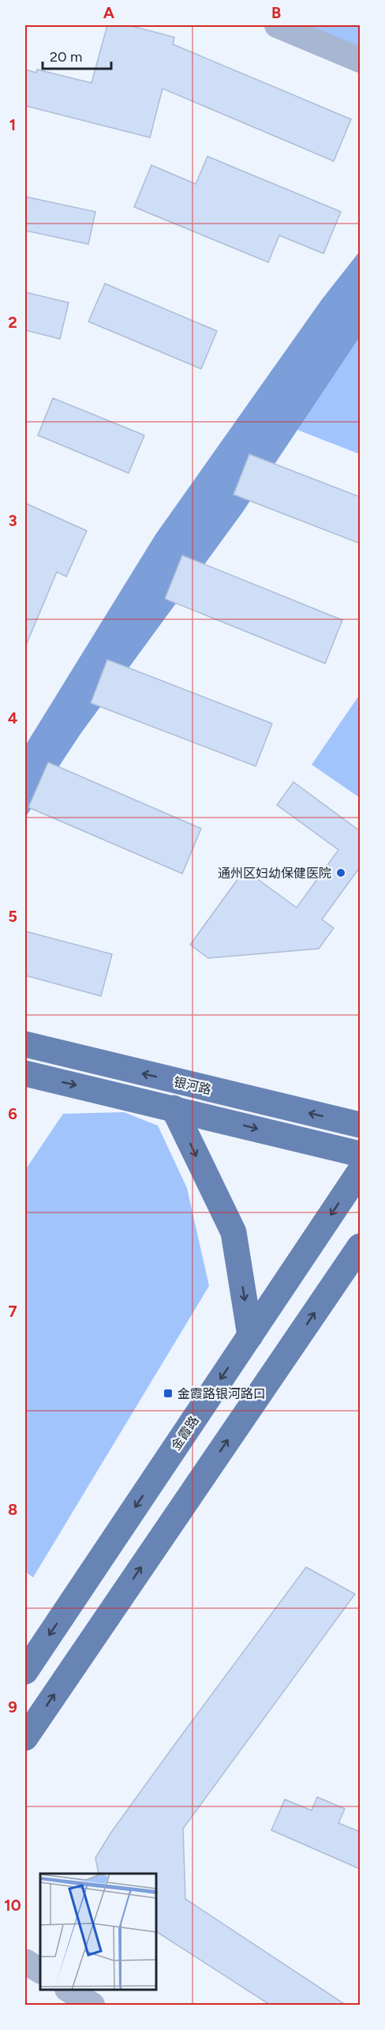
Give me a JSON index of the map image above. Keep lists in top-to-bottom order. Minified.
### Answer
{"streets":{"main road":["银河路","金霞路"]},"places":{"other":["通州区妇幼保健医院"],"transit":["金霞路银河路口"]},"scale_bar":"20 m","grid":{"columns":["A","B"],"rows":["1","2","3","4","5","6","7","8","9","10"]}}
